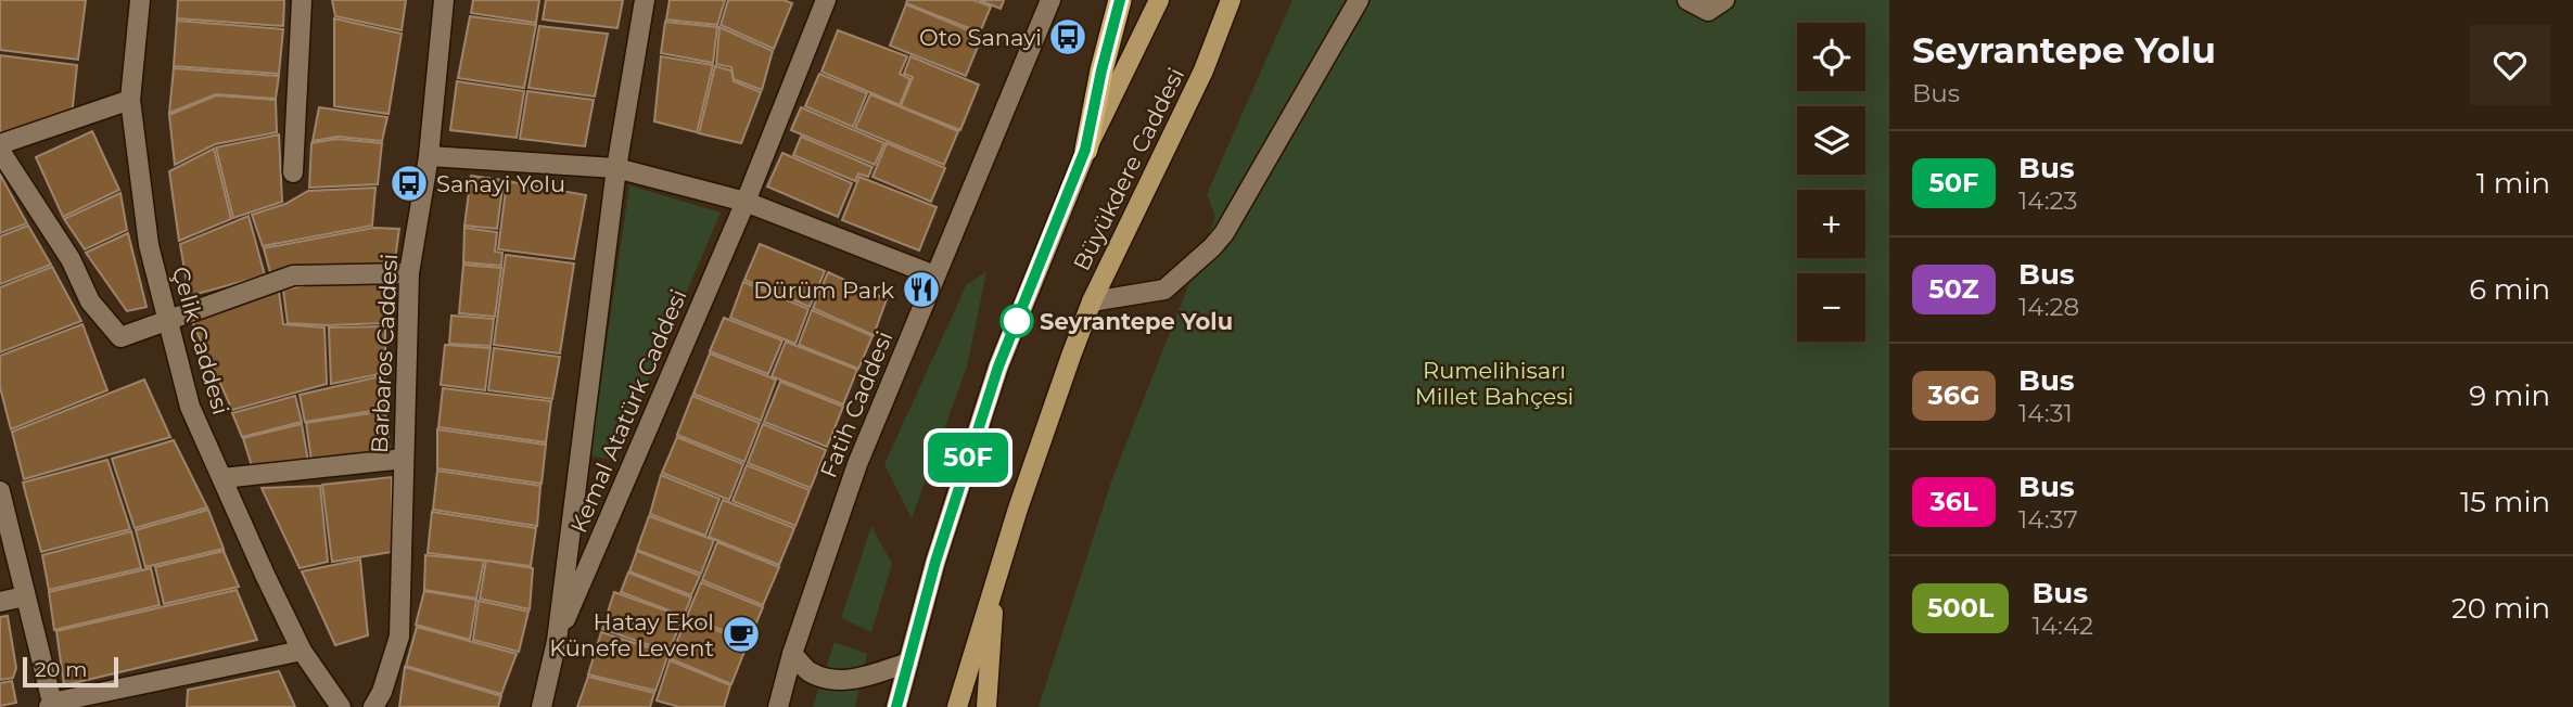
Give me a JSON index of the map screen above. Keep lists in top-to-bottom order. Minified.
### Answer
{"streets":{"main road":["Büyükdere Caddesi"],"street":["Çelik Caddesi","Barbaros Caddesi","Fatih Caddesi","Kemal Atatürk Caddesi"]},"parks":["Rumelihisarı Millet Bahçesi"],"places":{"bus stop":["Oto Sanayi","Sanayi Yolu"],"restaurant":["Dürüm Park"],"other":["Seyrantepe Yolu"],"cafe":["Hatay Ekol Künefe Levent"]},"lines":["bus line 50F"],"scale_bar":"20 m","page":{"on_map":"50F","heading":["Seyrantepe Yolu","Bus"],"map_buttons":["+","−"],"list":[{"mark":"50F","name":"Bus","note":"14:23","value":"1 min"},{"mark":"50Z","name":"Bus","note":"14:28","value":"6 min"},{"mark":"36G","name":"Bus","note":"14:31","value":"9 min"},{"mark":"36L","name":"Bus","note":"14:37","value":"15 min"},{"mark":"500L","name":"Bus","note":"14:42","value":"20 min"}],"scale":"20 m"}}
